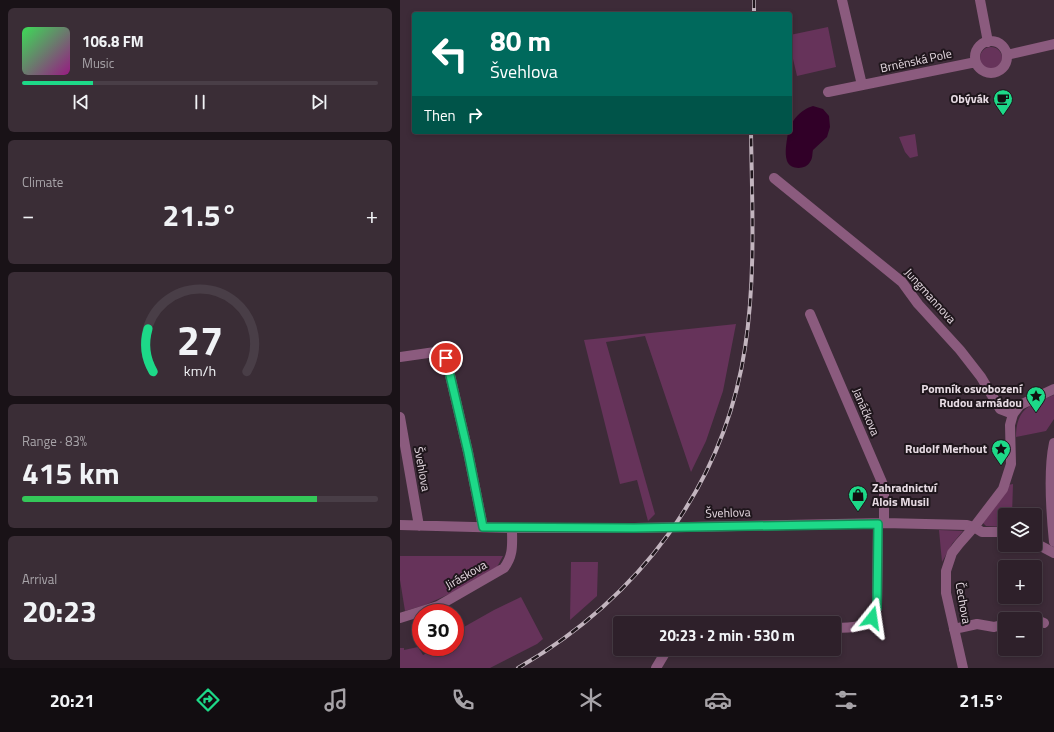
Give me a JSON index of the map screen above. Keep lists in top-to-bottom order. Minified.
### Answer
{"streets":{"street":["Brněnská Pole","Jungmannova","Janáčkova","Švehlova","Jiráskova","Čechova"]},"crossings":[["Jungmannova","Čechova"],["Janáčkova","Švehlova"],["Švehlova","Jiráskova"],["Švehlova","Čechova"]],"places":{"cafe":["Obývák"],"place":["Pomník osvobození Rudou armádou","Rudolf Merhout"],"shop":["Zahradnictví Alois Musil"]},"page":{"turn":["80 m","Švehlova"],"song":["106.8 FM","Music"],"then":"Then","tile":["Climate",["Range · 83%","415 km"],["Arrival","20:23"]],"heat":["−","21.5°","+"],"map_buttons":["+","−"],"limit":"30","trip":"20:23 · 2 min · 530 m","tabs":["20:21","21.5°"],"gauge":["27","km/h"]}}
